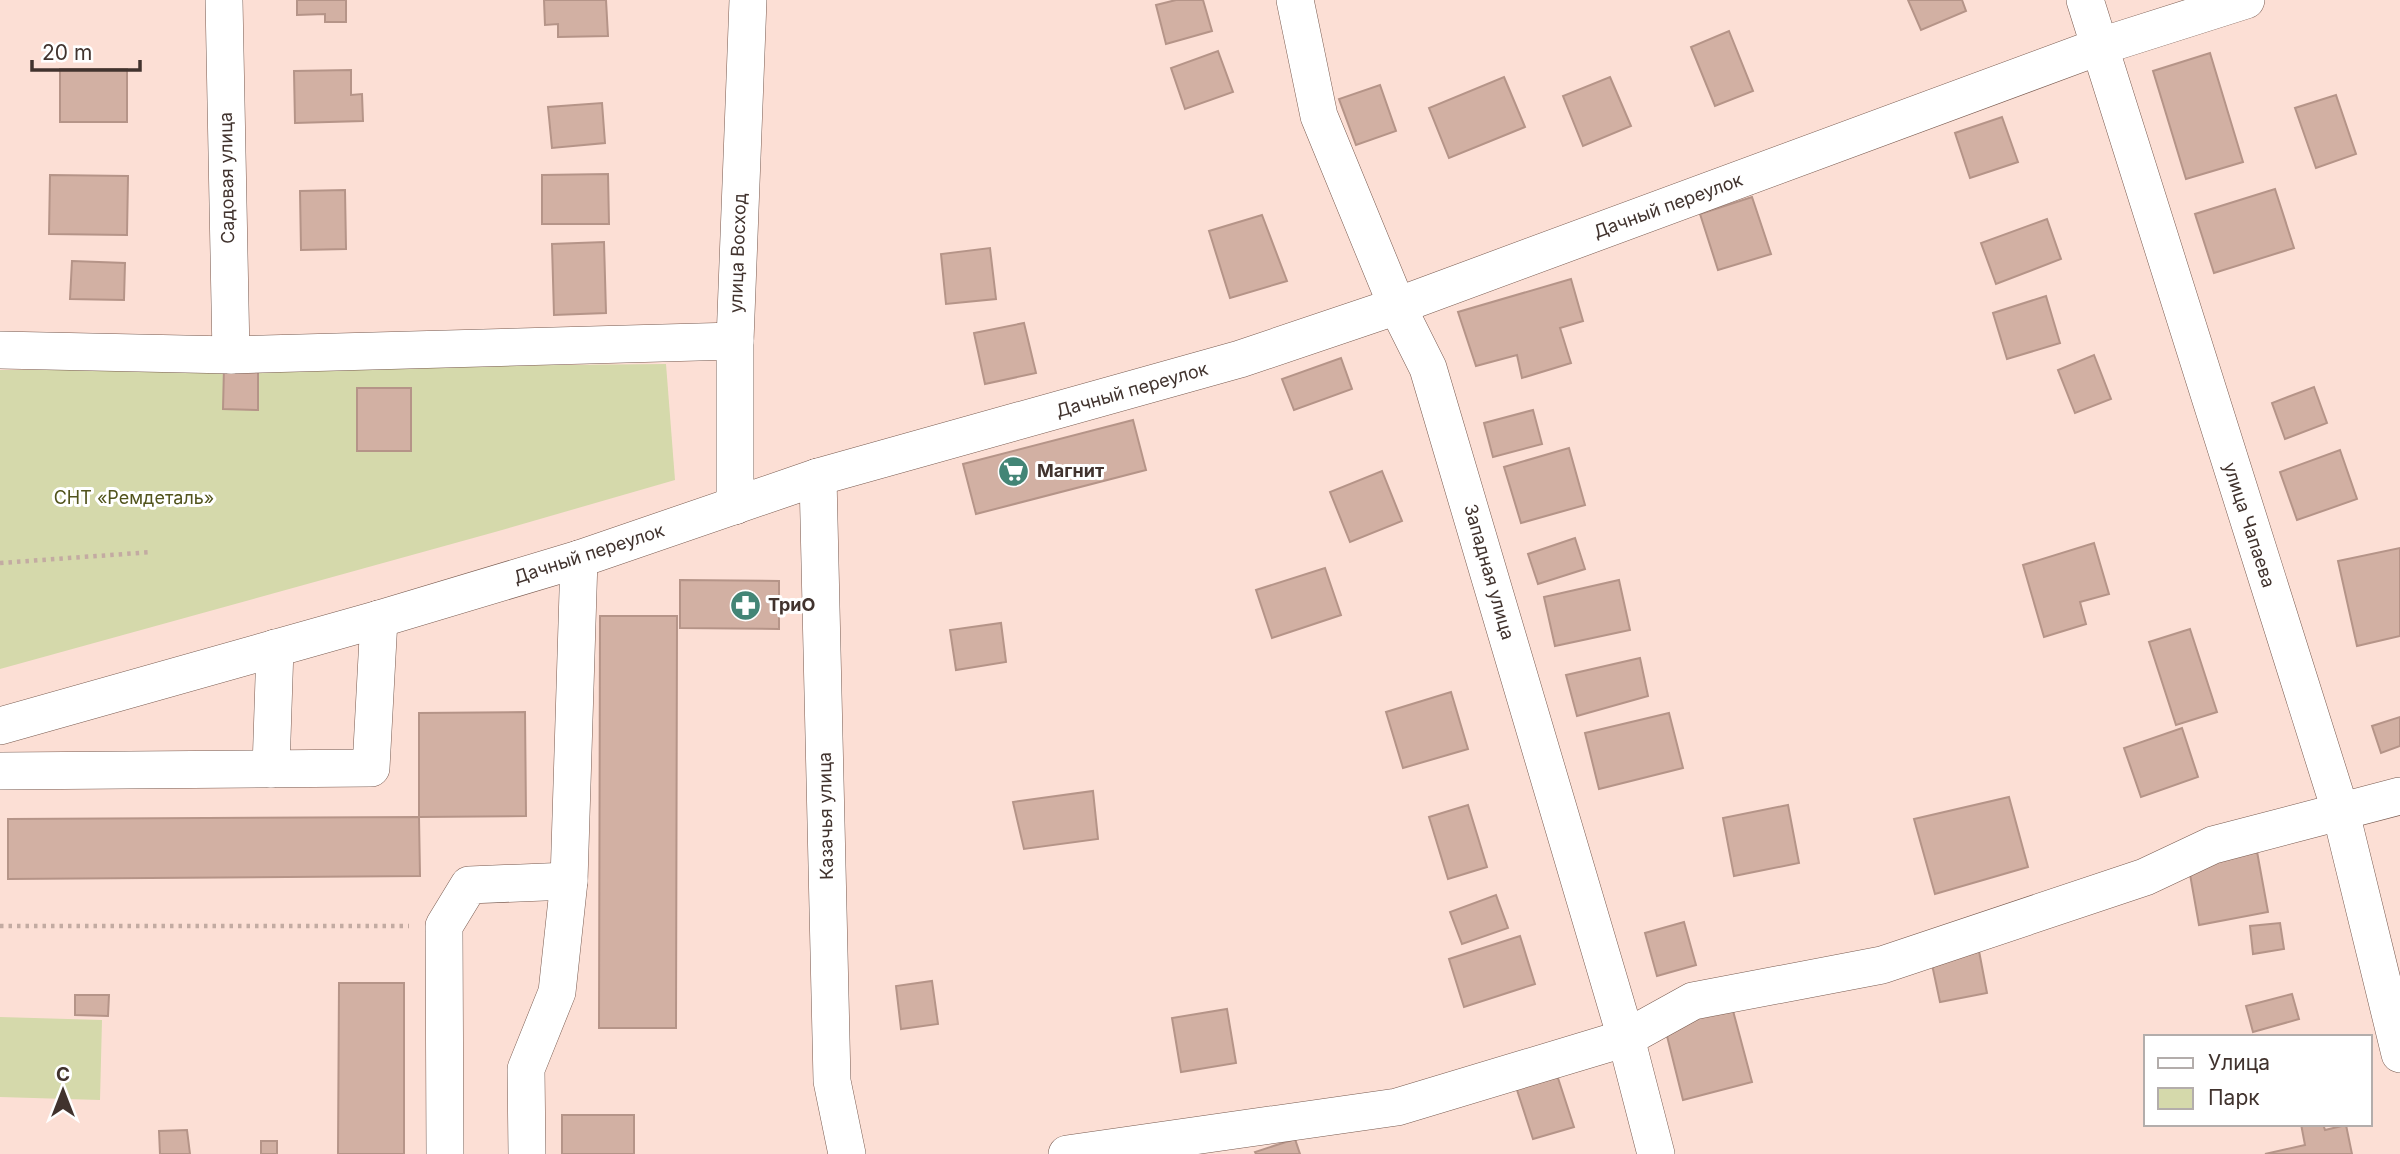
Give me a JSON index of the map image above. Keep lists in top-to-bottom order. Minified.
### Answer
{"streets":{"street":["Садовая улица","Дачный переулок","улица Восход","улица Чапаева","Западная улица","Казачья улица"]},"crossings":[["Дачный переулок","улица Восход"],["Дачный переулок","улица Чапаева"],["Дачный переулок","Западная улица"],["Дачный переулок","Казачья улица"]],"parks":["СНТ «Ремдеталь»"],"places":{"supermarket":["Магнит"],"pharmacy":["ТриО"]},"legend":["Улица","Парк"],"scale_bar":"20 m","north":"top"}
